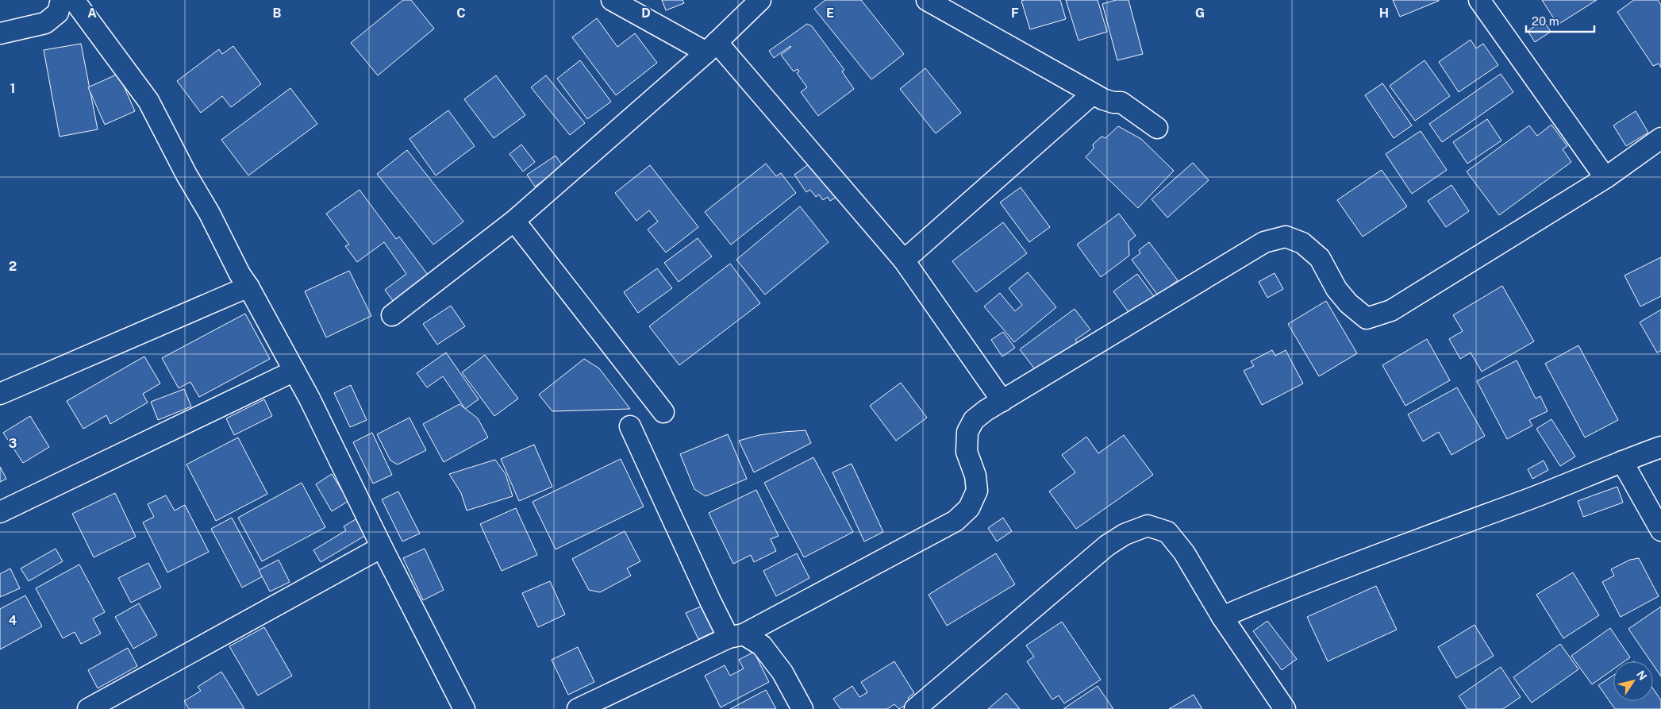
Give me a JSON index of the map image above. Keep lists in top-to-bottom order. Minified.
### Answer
{"scale_bar":"20 m","north":"top right","grid":{"columns":["A","B","C","D","E","F","G","H"],"rows":["1","2","3","4"]}}
